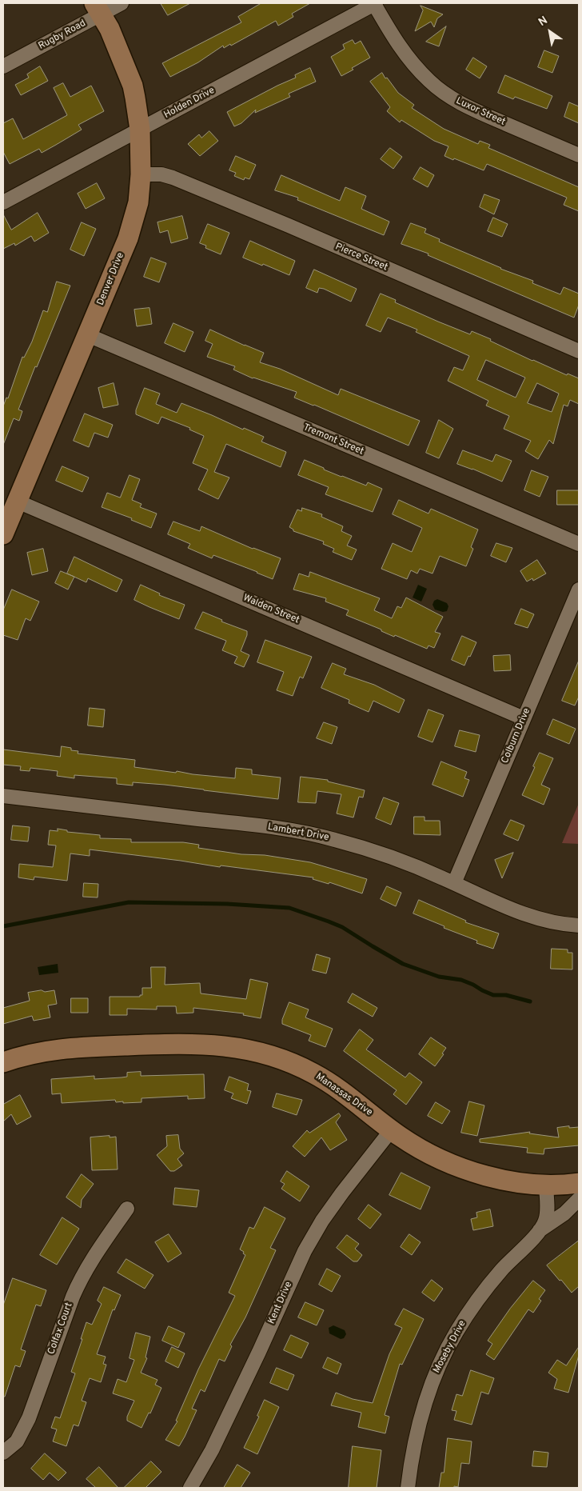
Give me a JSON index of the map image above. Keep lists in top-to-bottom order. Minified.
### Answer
{"streets":{"main road":["Denver Drive","Manassas Drive"],"street":["Rugby Road","Holden Drive","Luxor Street","Pierce Street","Tremont Street","Walden Street","Colburn Drive","Lambert Drive","Kent Drive","Colfax Court","Moseby Drive"]},"crossings":[["Rugby Road","Denver Drive"],["Holden Drive","Luxor Street"],["Holden Drive","Denver Drive"],["Pierce Street","Denver Drive"],["Denver Drive","Tremont Street"],["Denver Drive","Walden Street"],["Walden Street","Colburn Drive"],["Colburn Drive","Lambert Drive"],["Manassas Drive","Kent Drive"],["Manassas Drive","Moseby Drive"]],"north":"top left"}
